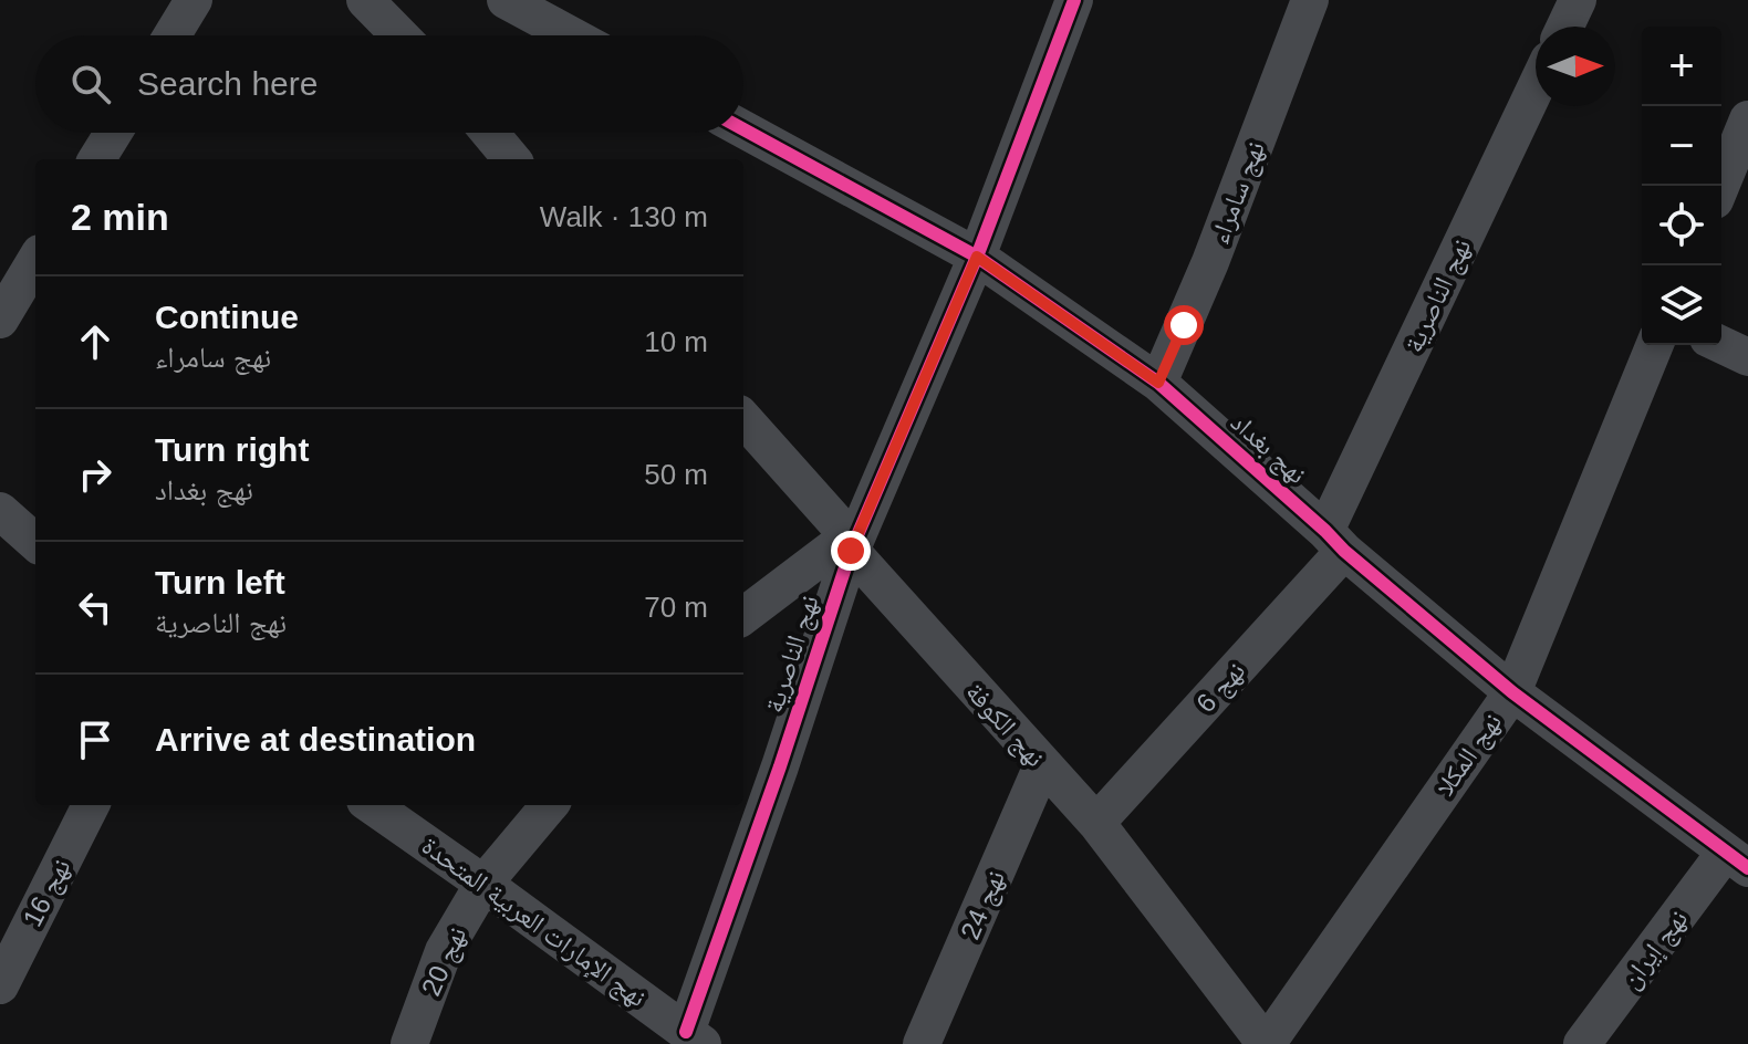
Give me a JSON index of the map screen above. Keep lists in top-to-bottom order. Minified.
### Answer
{"streets":{"street":["نهج سامراء","نهج الناصرية","نهج بغداد","نهج 6","نهج الكوفة","نهج المكلا","نهج 16","نهج 24","نهج الإمارات العربية المتحدة","نهج إيران","نهج 20"]},"crossings":[["نهج سامراء","نهج بغداد"],["نهج الناصرية","نهج بغداد"],["نهج الناصرية","نهج 6"],["نهج الناصرية","نهج الكوفة"],["نهج الناصرية","نهج الإمارات العربية المتحدة"],["نهج بغداد","نهج 6"],["نهج بغداد","نهج المكلا"],["نهج بغداد","نهج إيران"],["نهج 6","نهج الكوفة"],["نهج الكوفة","نهج المكلا"],["نهج الكوفة","نهج 24"],["نهج الإمارات العربية المتحدة","نهج 20"]],"north":"right","page":{"map_buttons":["+","−"],"search":"Search here","heading":["2 min","Walk · 130 m"],"list":[["Continue","نهج سامراء","10 m"],["Turn right","نهج بغداد","50 m"],["Turn left","نهج الناصرية","70 m"],"Arrive at destination"]}}
